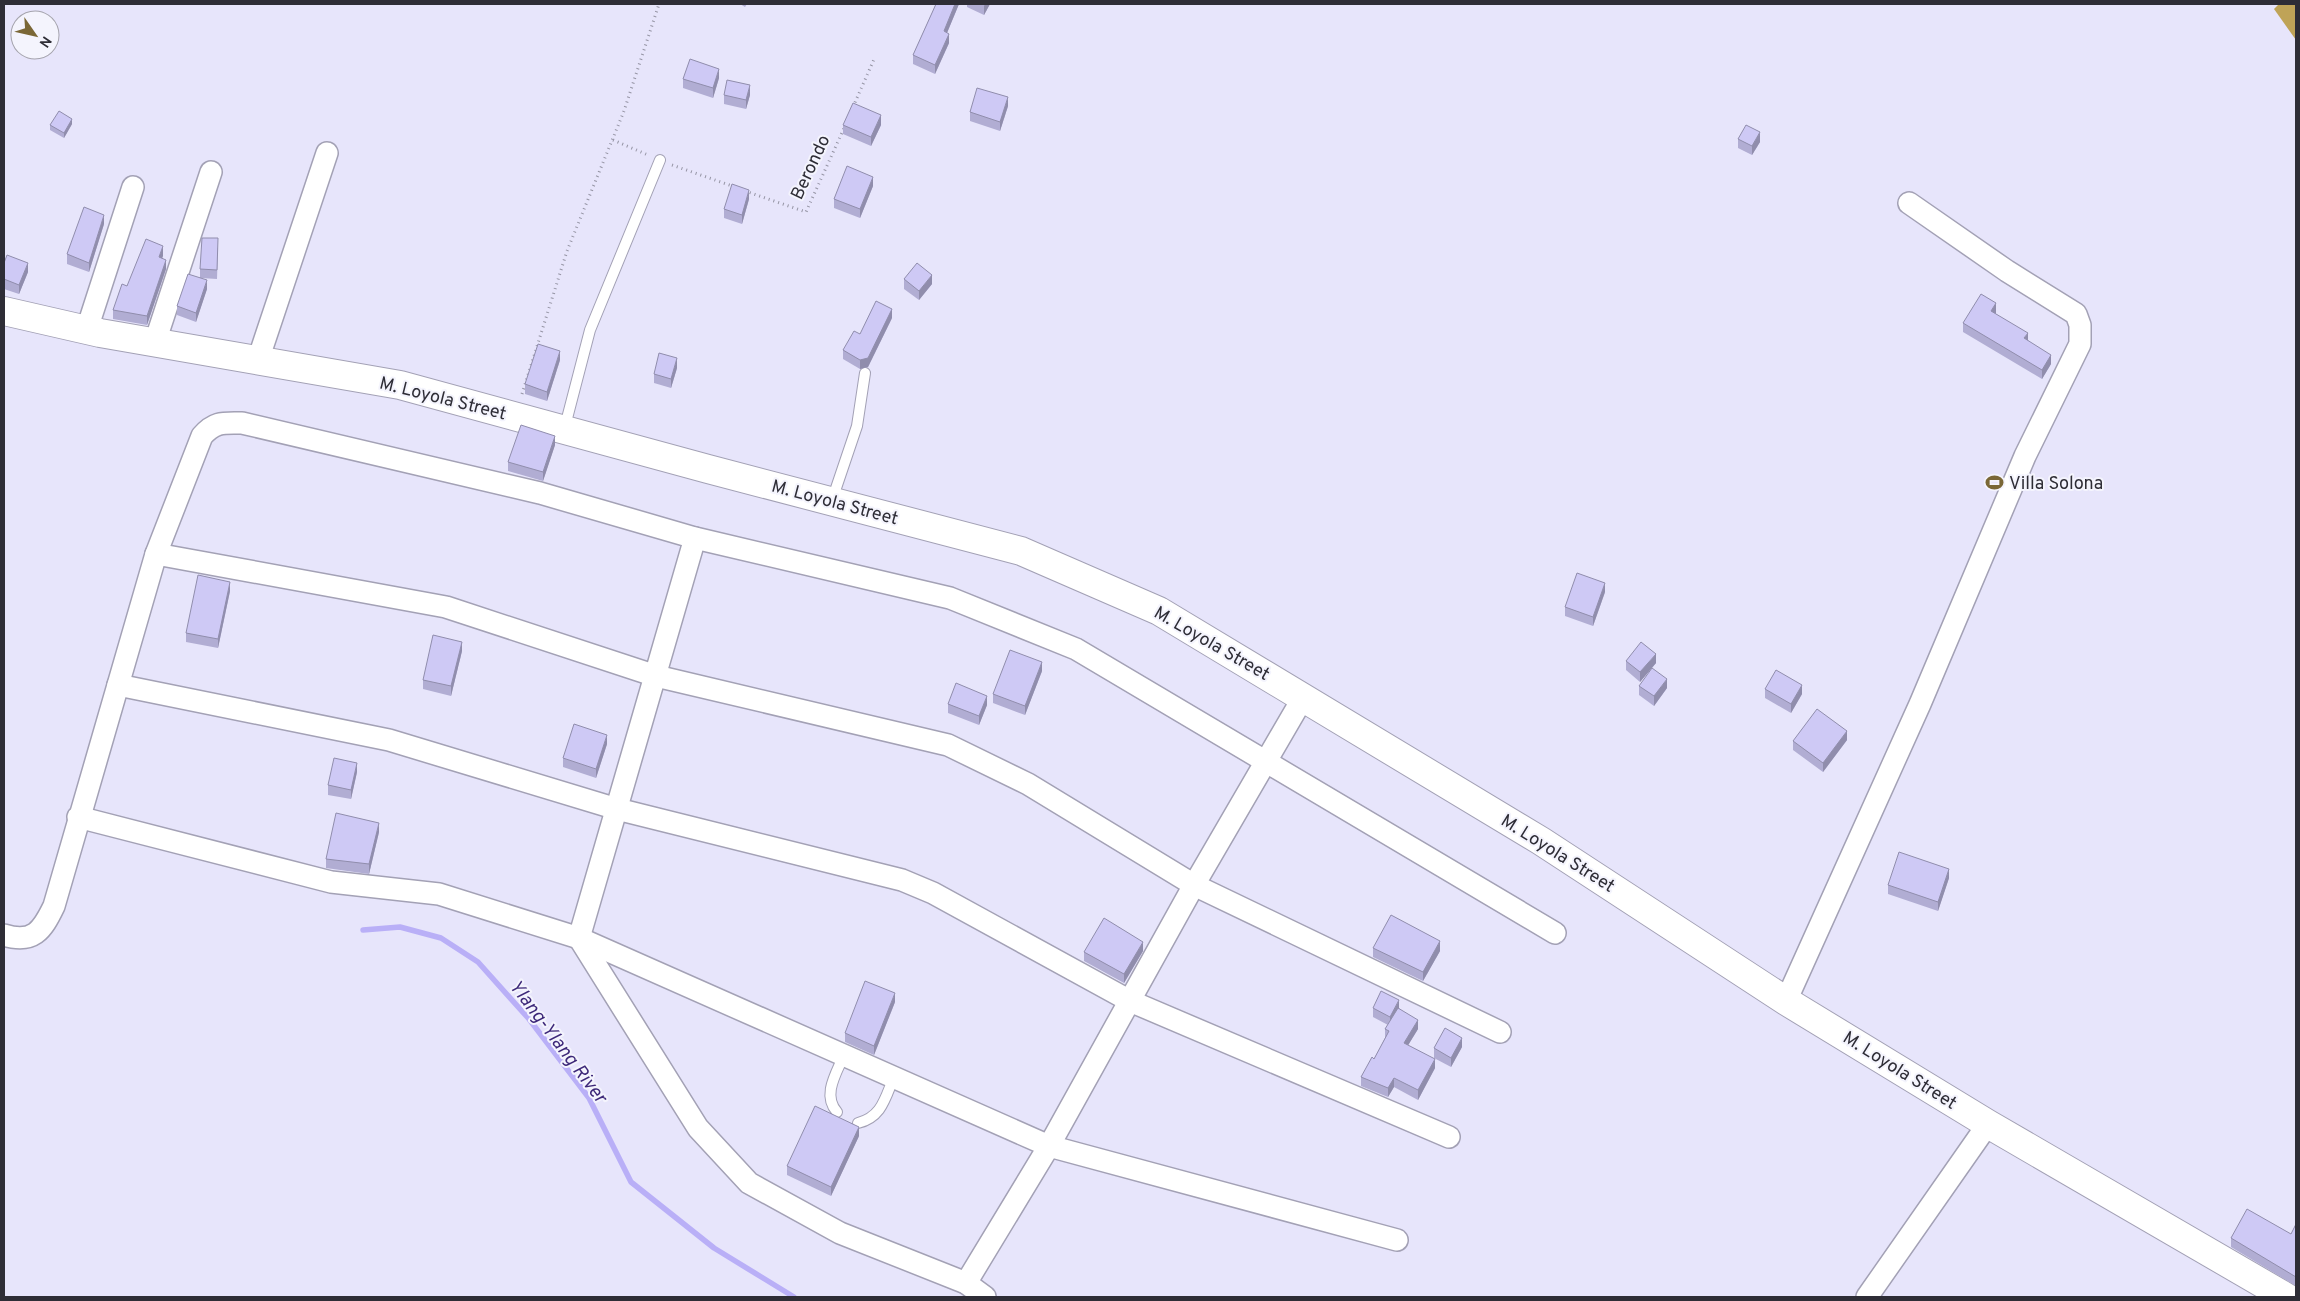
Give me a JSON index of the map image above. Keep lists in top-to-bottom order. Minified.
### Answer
{"streets":{"street":["M. Loyola Street"],"path":["Berondo"]},"water":["Ylang-Ylang River"],"places":{"sports":["Villa Solona"]},"north":"bottom right"}
